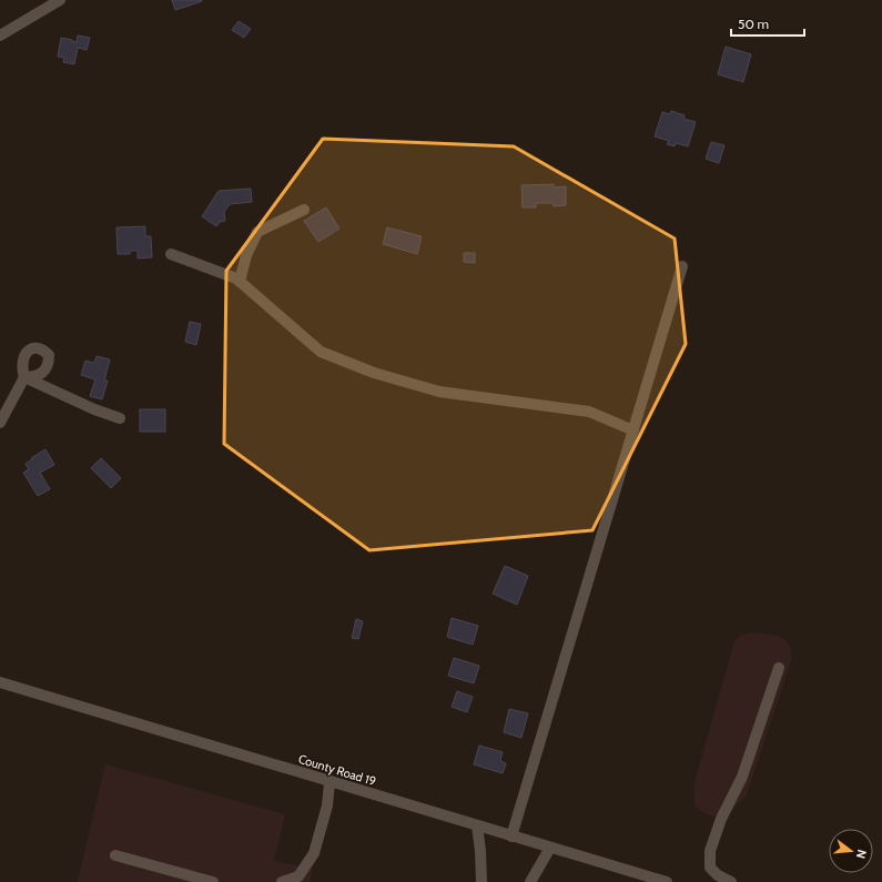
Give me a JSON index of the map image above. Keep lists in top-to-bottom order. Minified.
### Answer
{"streets":{"street":["County Road 19"]},"scale_bar":"50 m","north":"right"}
